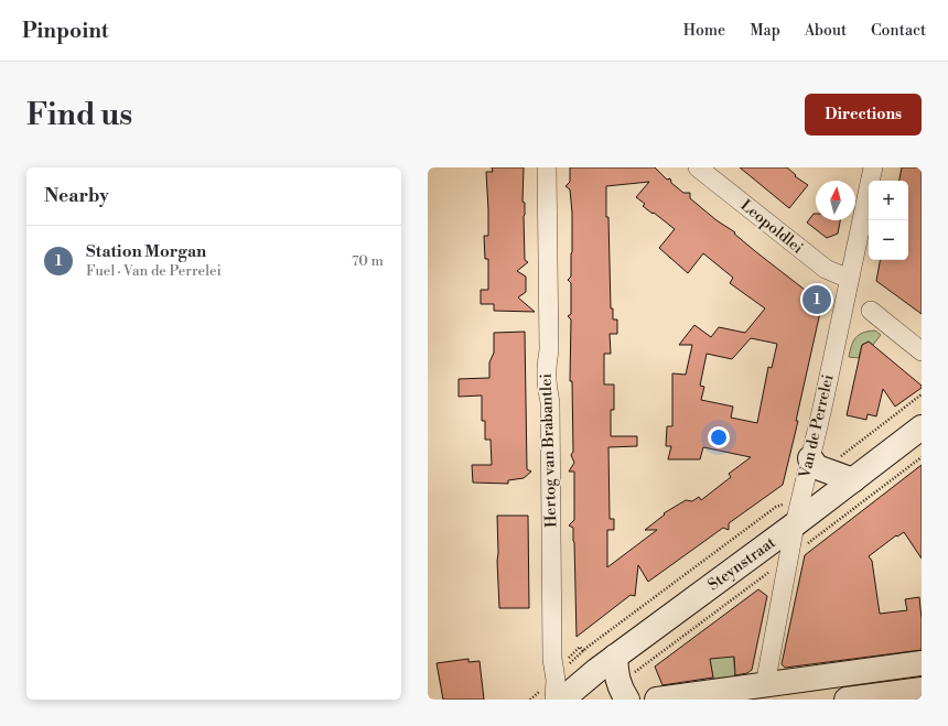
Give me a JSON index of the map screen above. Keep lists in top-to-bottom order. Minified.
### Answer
{"streets":{"street":["Leopoldlei","Van de Perrelei","Hertog van Brabantlei","Steynstraat"]},"crossings":[["Leopoldlei","Van de Perrelei"],["Van de Perrelei","Steynstraat"],["Hertog van Brabantlei","Steynstraat"]],"north":"top","page":{"header":"Pinpoint","nav":["Home","Map","About","Contact"],"buttons":"Directions","title":"Find us","heading":"Nearby","map_buttons":["+","−"],"list":[{"mark":"1","name":"Station Morgan","note":"Fuel · Van de Perrelei","value":"70 m"}],"pins":"1"}}
